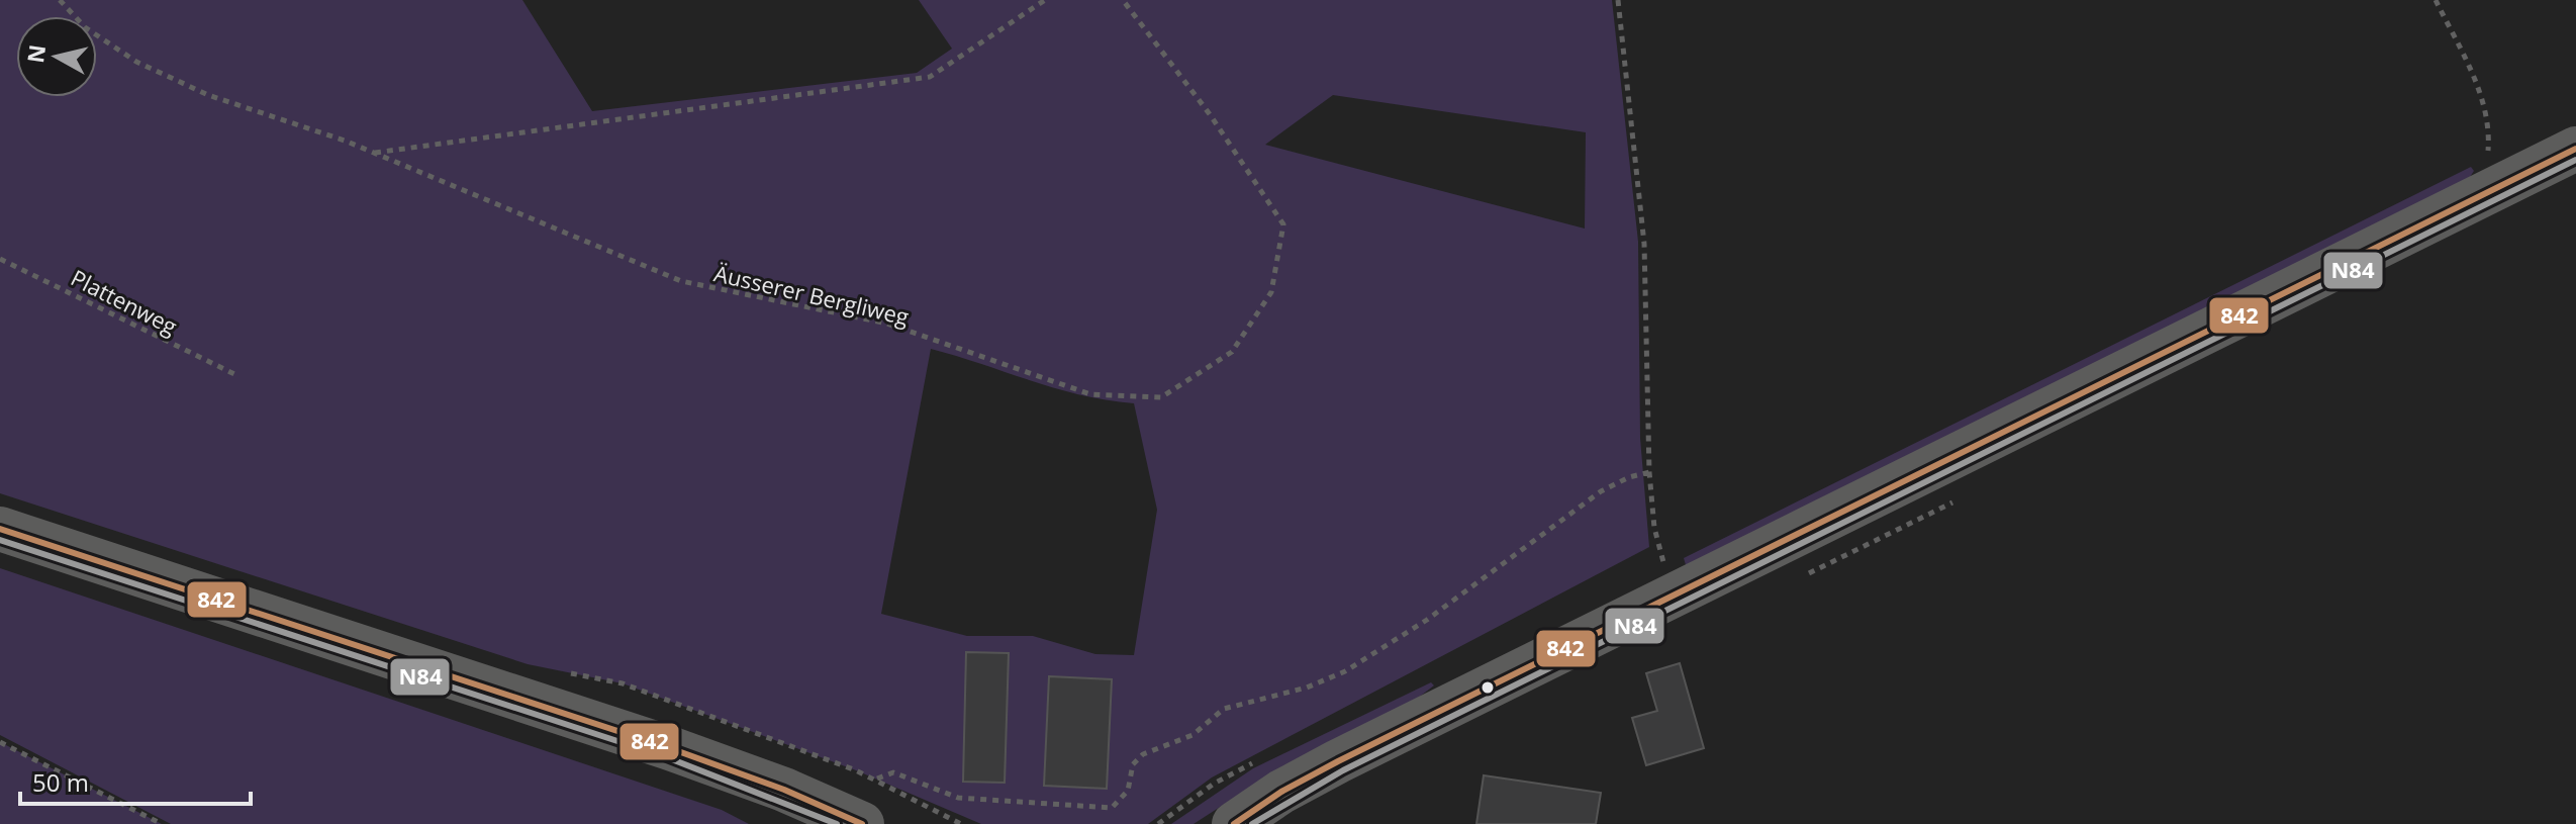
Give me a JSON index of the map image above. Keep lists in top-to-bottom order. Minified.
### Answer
{"streets":{"path":["Äusserer Bergliweg","Plattenweg"]},"lines":["transit line 842","transit line N84"],"scale_bar":"50 m","north":"left"}
